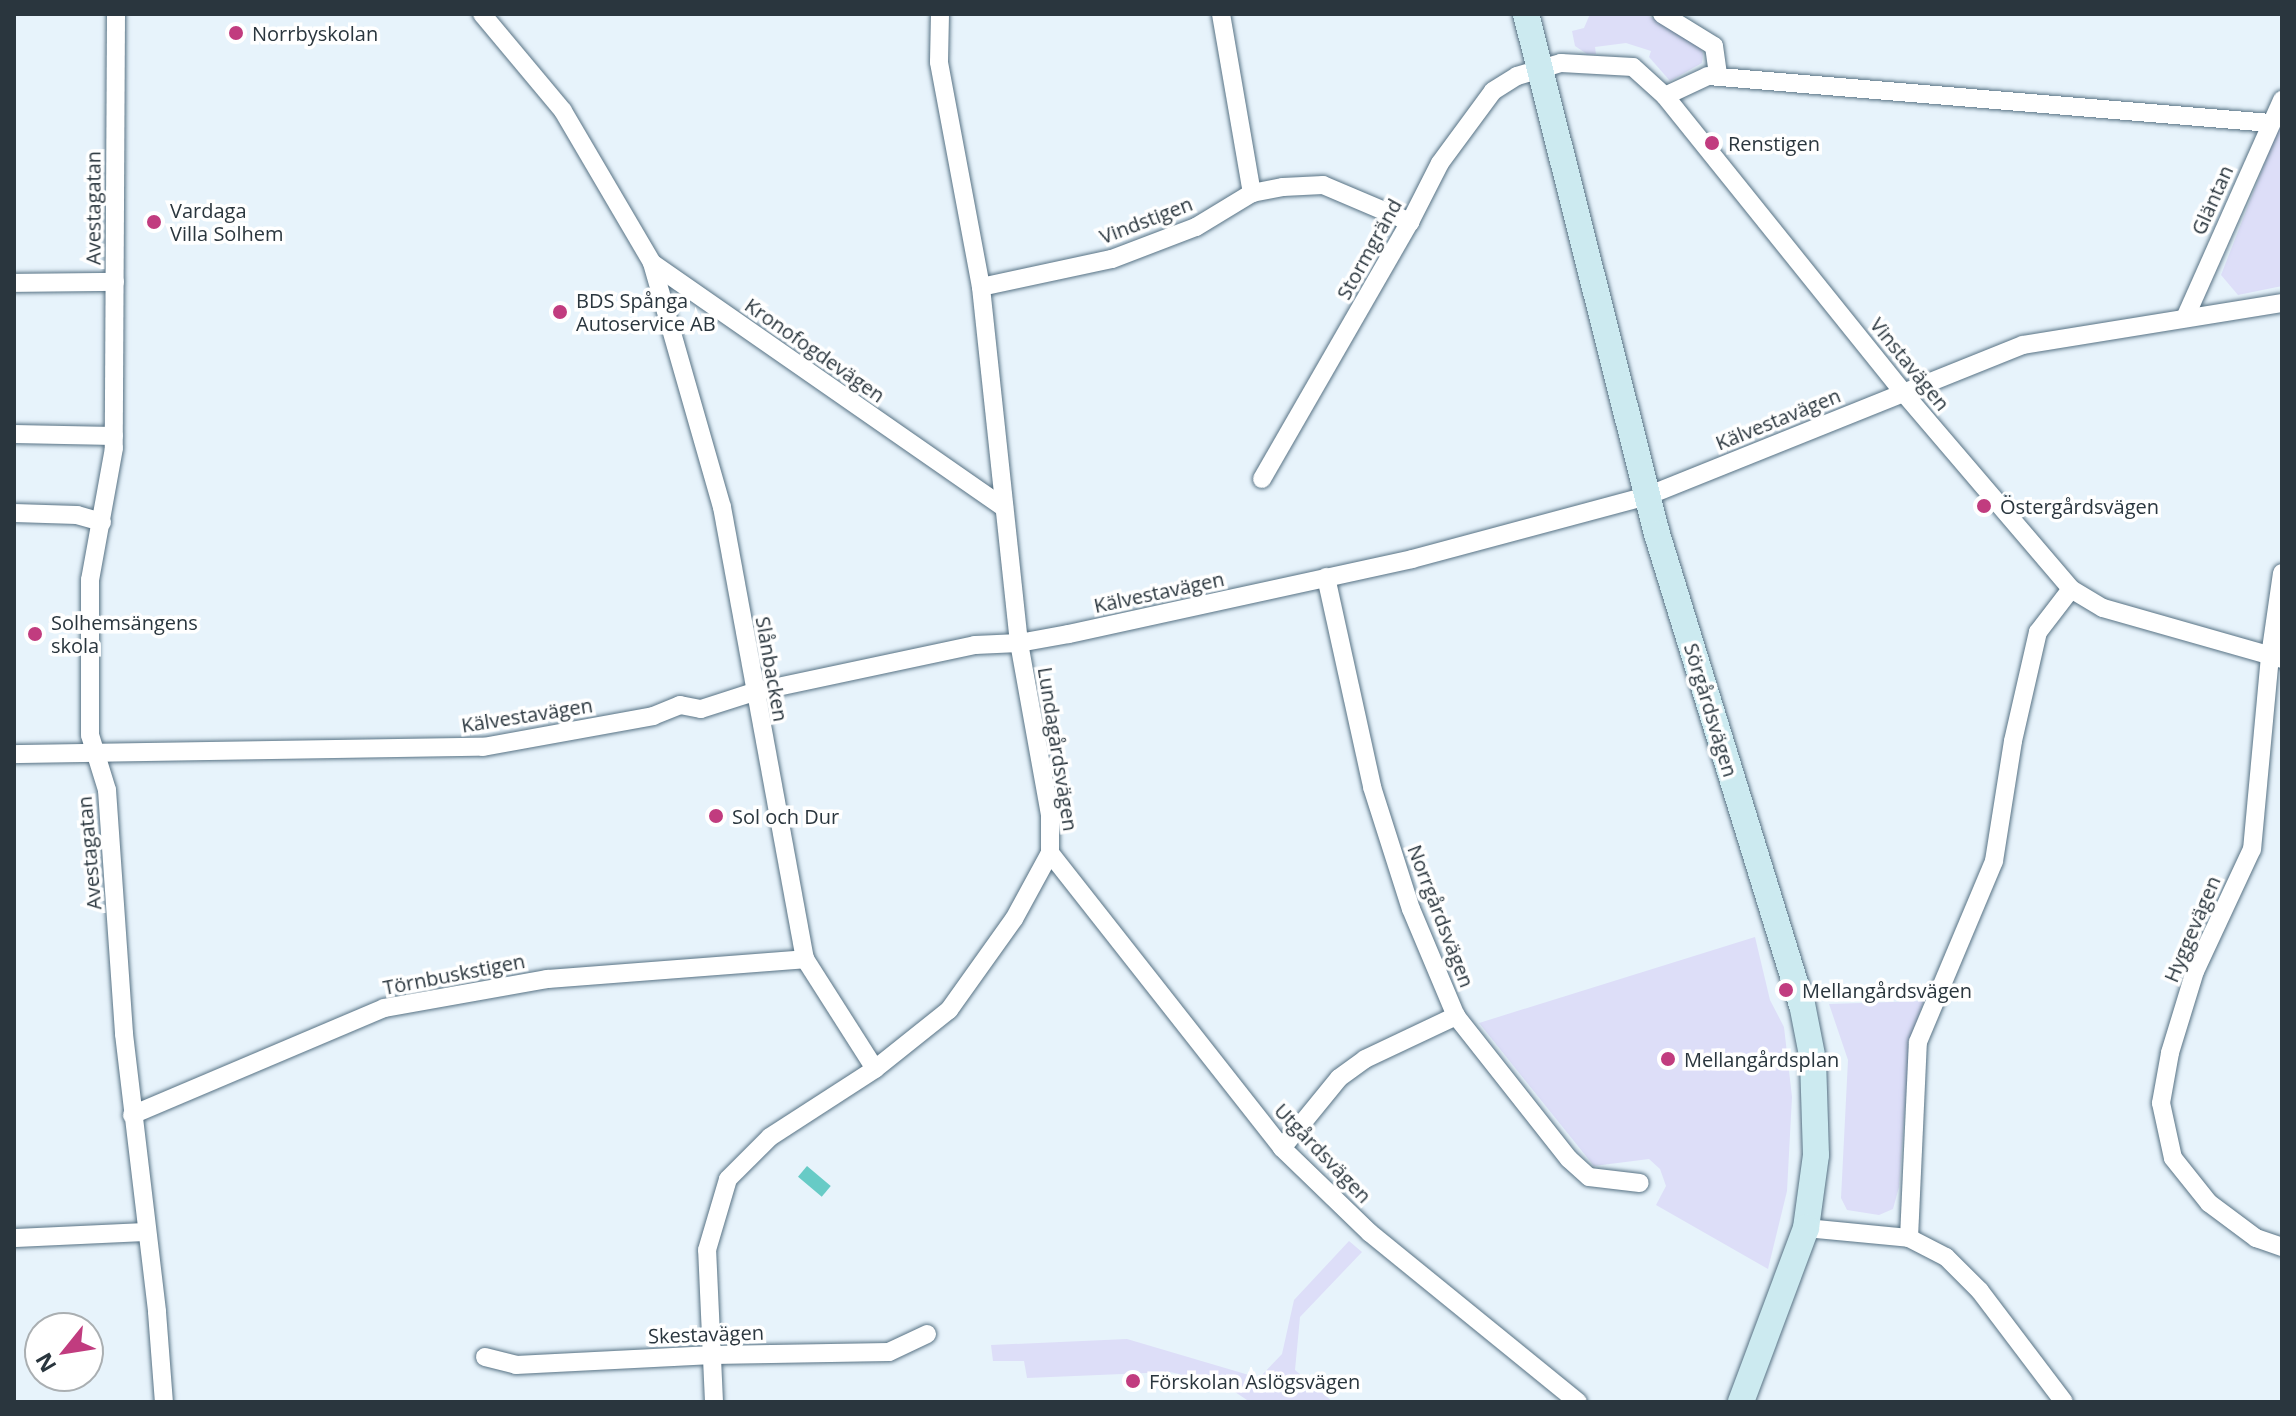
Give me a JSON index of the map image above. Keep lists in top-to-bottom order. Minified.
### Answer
{"streets":{"street":["Gläntan","Avestagatan","Vindstigen","Stormgränd","Kronofogdevägen","Vinstavägen","Kälvestavägen","Slånbacken","Sörgårdsvägen","Lundagårdsvägen","Norrgårdsvägen","Hyggevägen","Törnbuskstigen","Utgårdsvägen","Skestavägen"]},"crossings":[["Gläntan","Kälvestavägen"],["Avestagatan","Kälvestavägen"],["Avestagatan","Törnbuskstigen"],["Vindstigen","Stormgränd"],["Vindstigen","Lundagårdsvägen"],["Stormgränd","Vinstavägen"],["Stormgränd","Sörgårdsvägen"],["Kronofogdevägen","Slånbacken"],["Kronofogdevägen","Lundagårdsvägen"],["Vinstavägen","Kälvestavägen"],["Vinstavägen","Sörgårdsvägen"],["Vinstavägen","Hyggevägen"],["Kälvestavägen","Slånbacken"],["Kälvestavägen","Sörgårdsvägen"],["Kälvestavägen","Lundagårdsvägen"],["Kälvestavägen","Norrgårdsvägen"],["Slånbacken","Lundagårdsvägen"],["Slånbacken","Törnbuskstigen"],["Lundagårdsvägen","Utgårdsvägen"],["Lundagårdsvägen","Skestavägen"]],"places":["Norrbyskolan","Renstigen","Vardaga Villa Solhem","BDS Spånga Autoservice AB","Östergårdsvägen","Solhemsängens skola","Sol och Dur","Mellangårdsvägen","Mellangårdsplan","Förskolan Aslögsvägen"],"north":"bottom left"}
